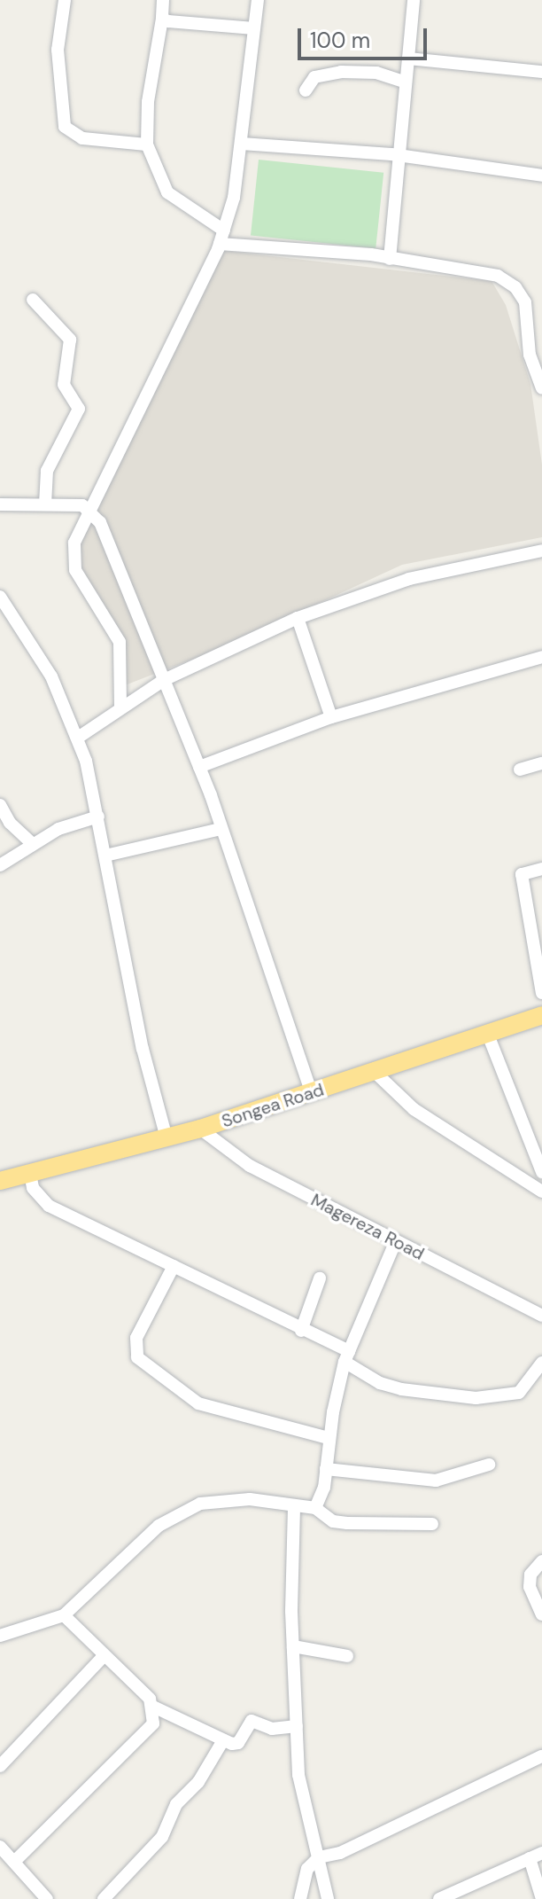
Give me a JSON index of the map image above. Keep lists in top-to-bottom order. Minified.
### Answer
{"streets":{"highway":["Songea Road"],"street":["Magereza Road"]},"crossings":[["Songea Road","Magereza Road"]],"scale_bar":"100 m"}
